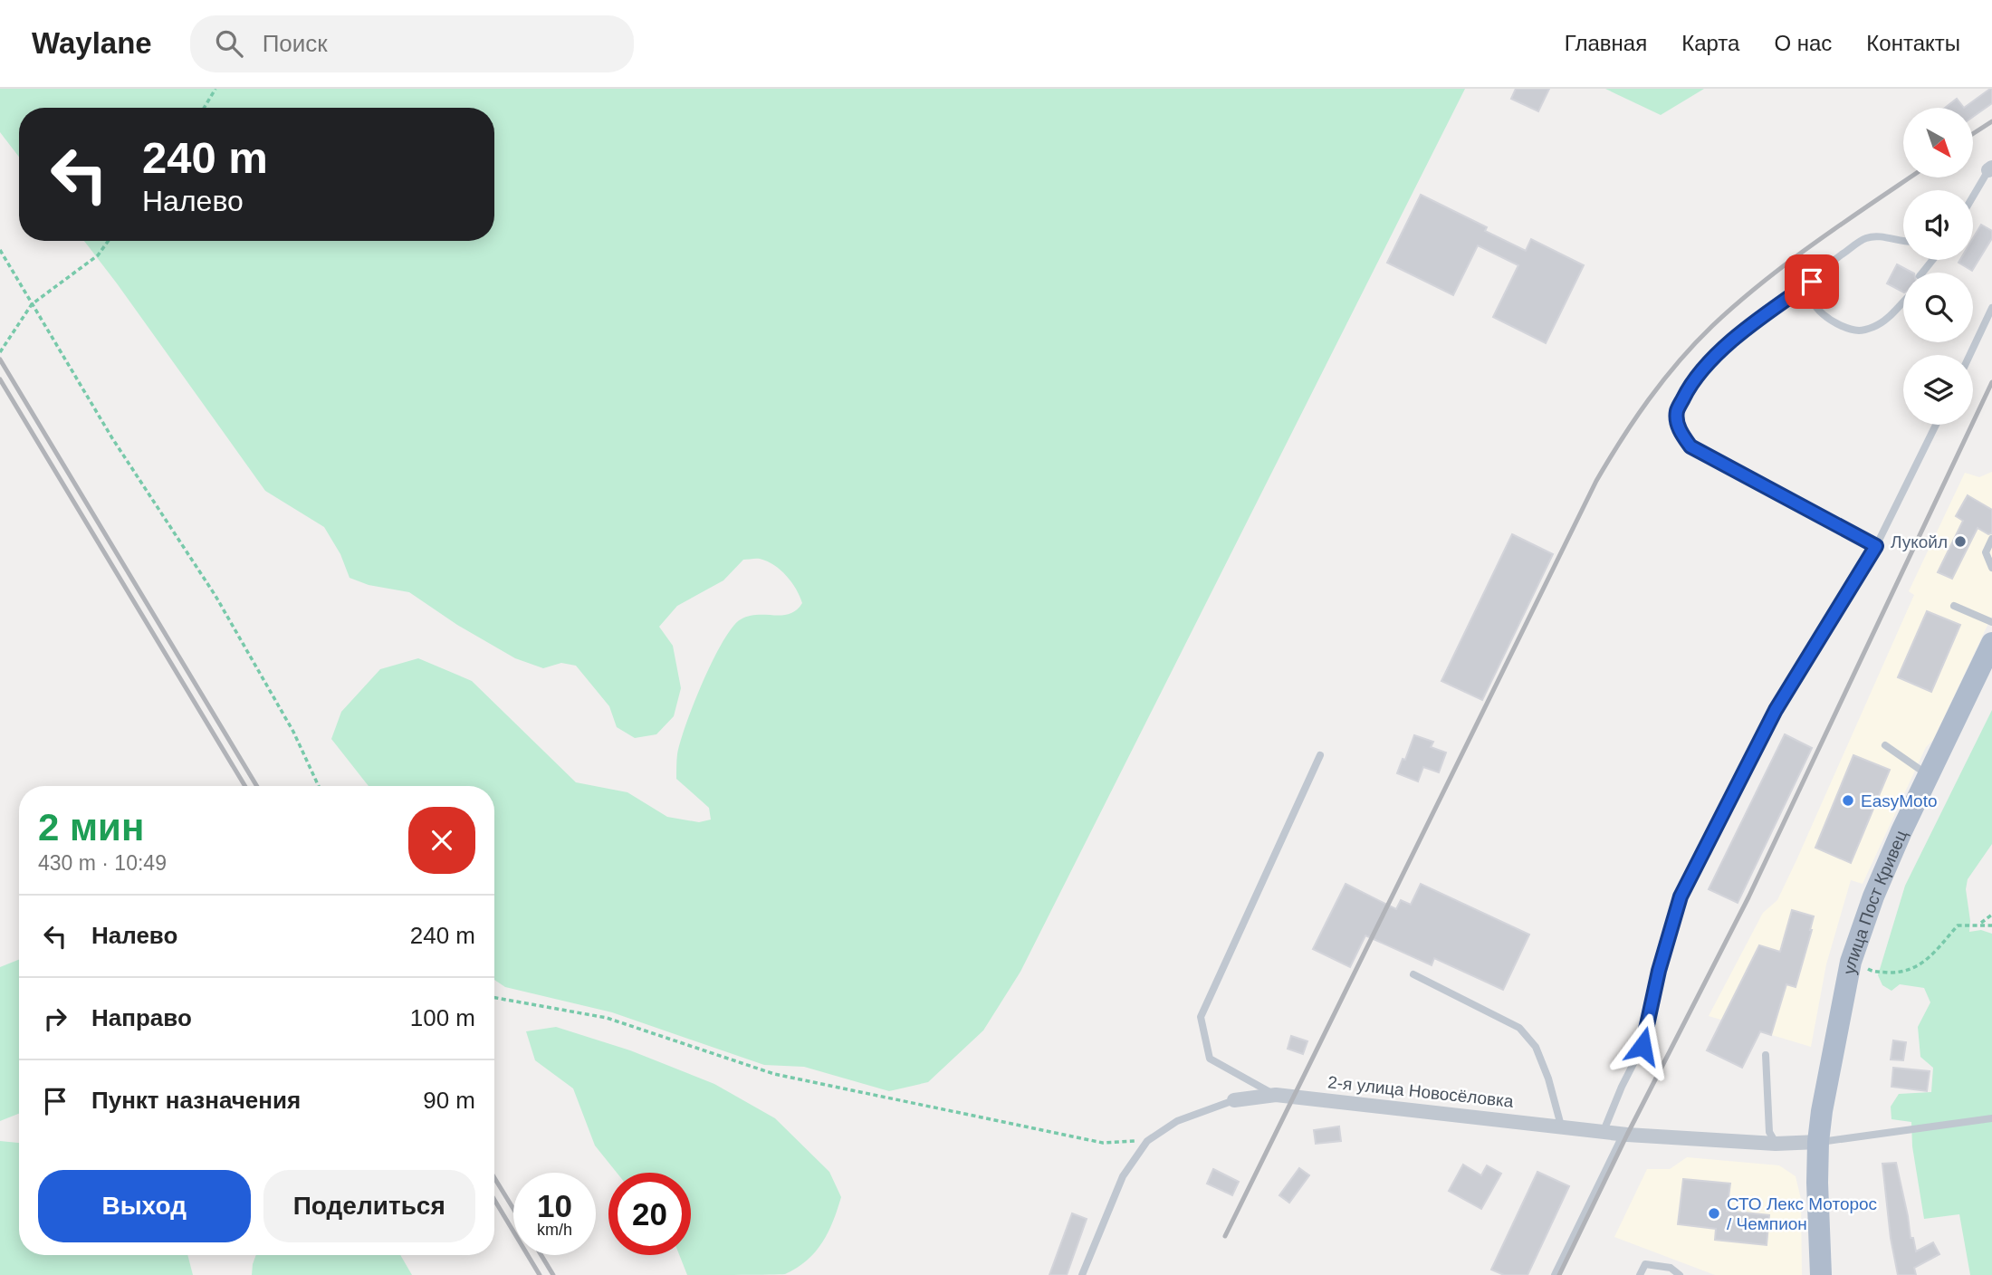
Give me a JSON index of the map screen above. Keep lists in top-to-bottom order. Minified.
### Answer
{"streets":{"main road":["улица Пост Кривец"],"street":["2-я улица Новосёловка"]},"places":["Лукойл","EasyMoto","СТО Лекс Моторос / Чемпион"],"north":"bottom right","page":{"header":"Waylane","search":"Поиск","nav":["Главная","Карта","О нас","Контакты"],"turn":["240 m","Налево"],"heading":["2 мин","430 m · 10:49"],"list":[{"name":"Налево","value":"240 m"},{"name":"Направо","value":"100 m"},{"name":"Пункт назначения","value":"90 m"}],"buttons":["Выход","Поделиться"],"speed":"10 km/h","limit":"20"}}
